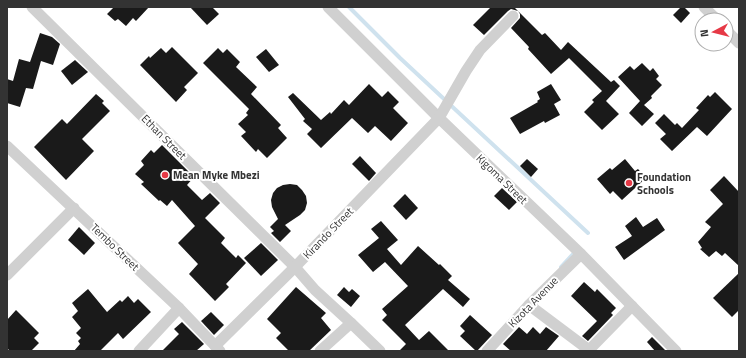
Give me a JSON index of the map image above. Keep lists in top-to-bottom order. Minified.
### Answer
{"streets":{"street":["Ethan Street","Kigoma Street","Kirando Street","Tembo Street","Kizota Avenue"]},"crossings":[["Ethan Street","Kirando Street"],["Kigoma Street","Kirando Street"],["Kigoma Street","Kizota Avenue"],["Kirando Street","Tembo Street"]],"places":["Mean Myke Mbezi","Foundation Schools"],"north":"left"}
